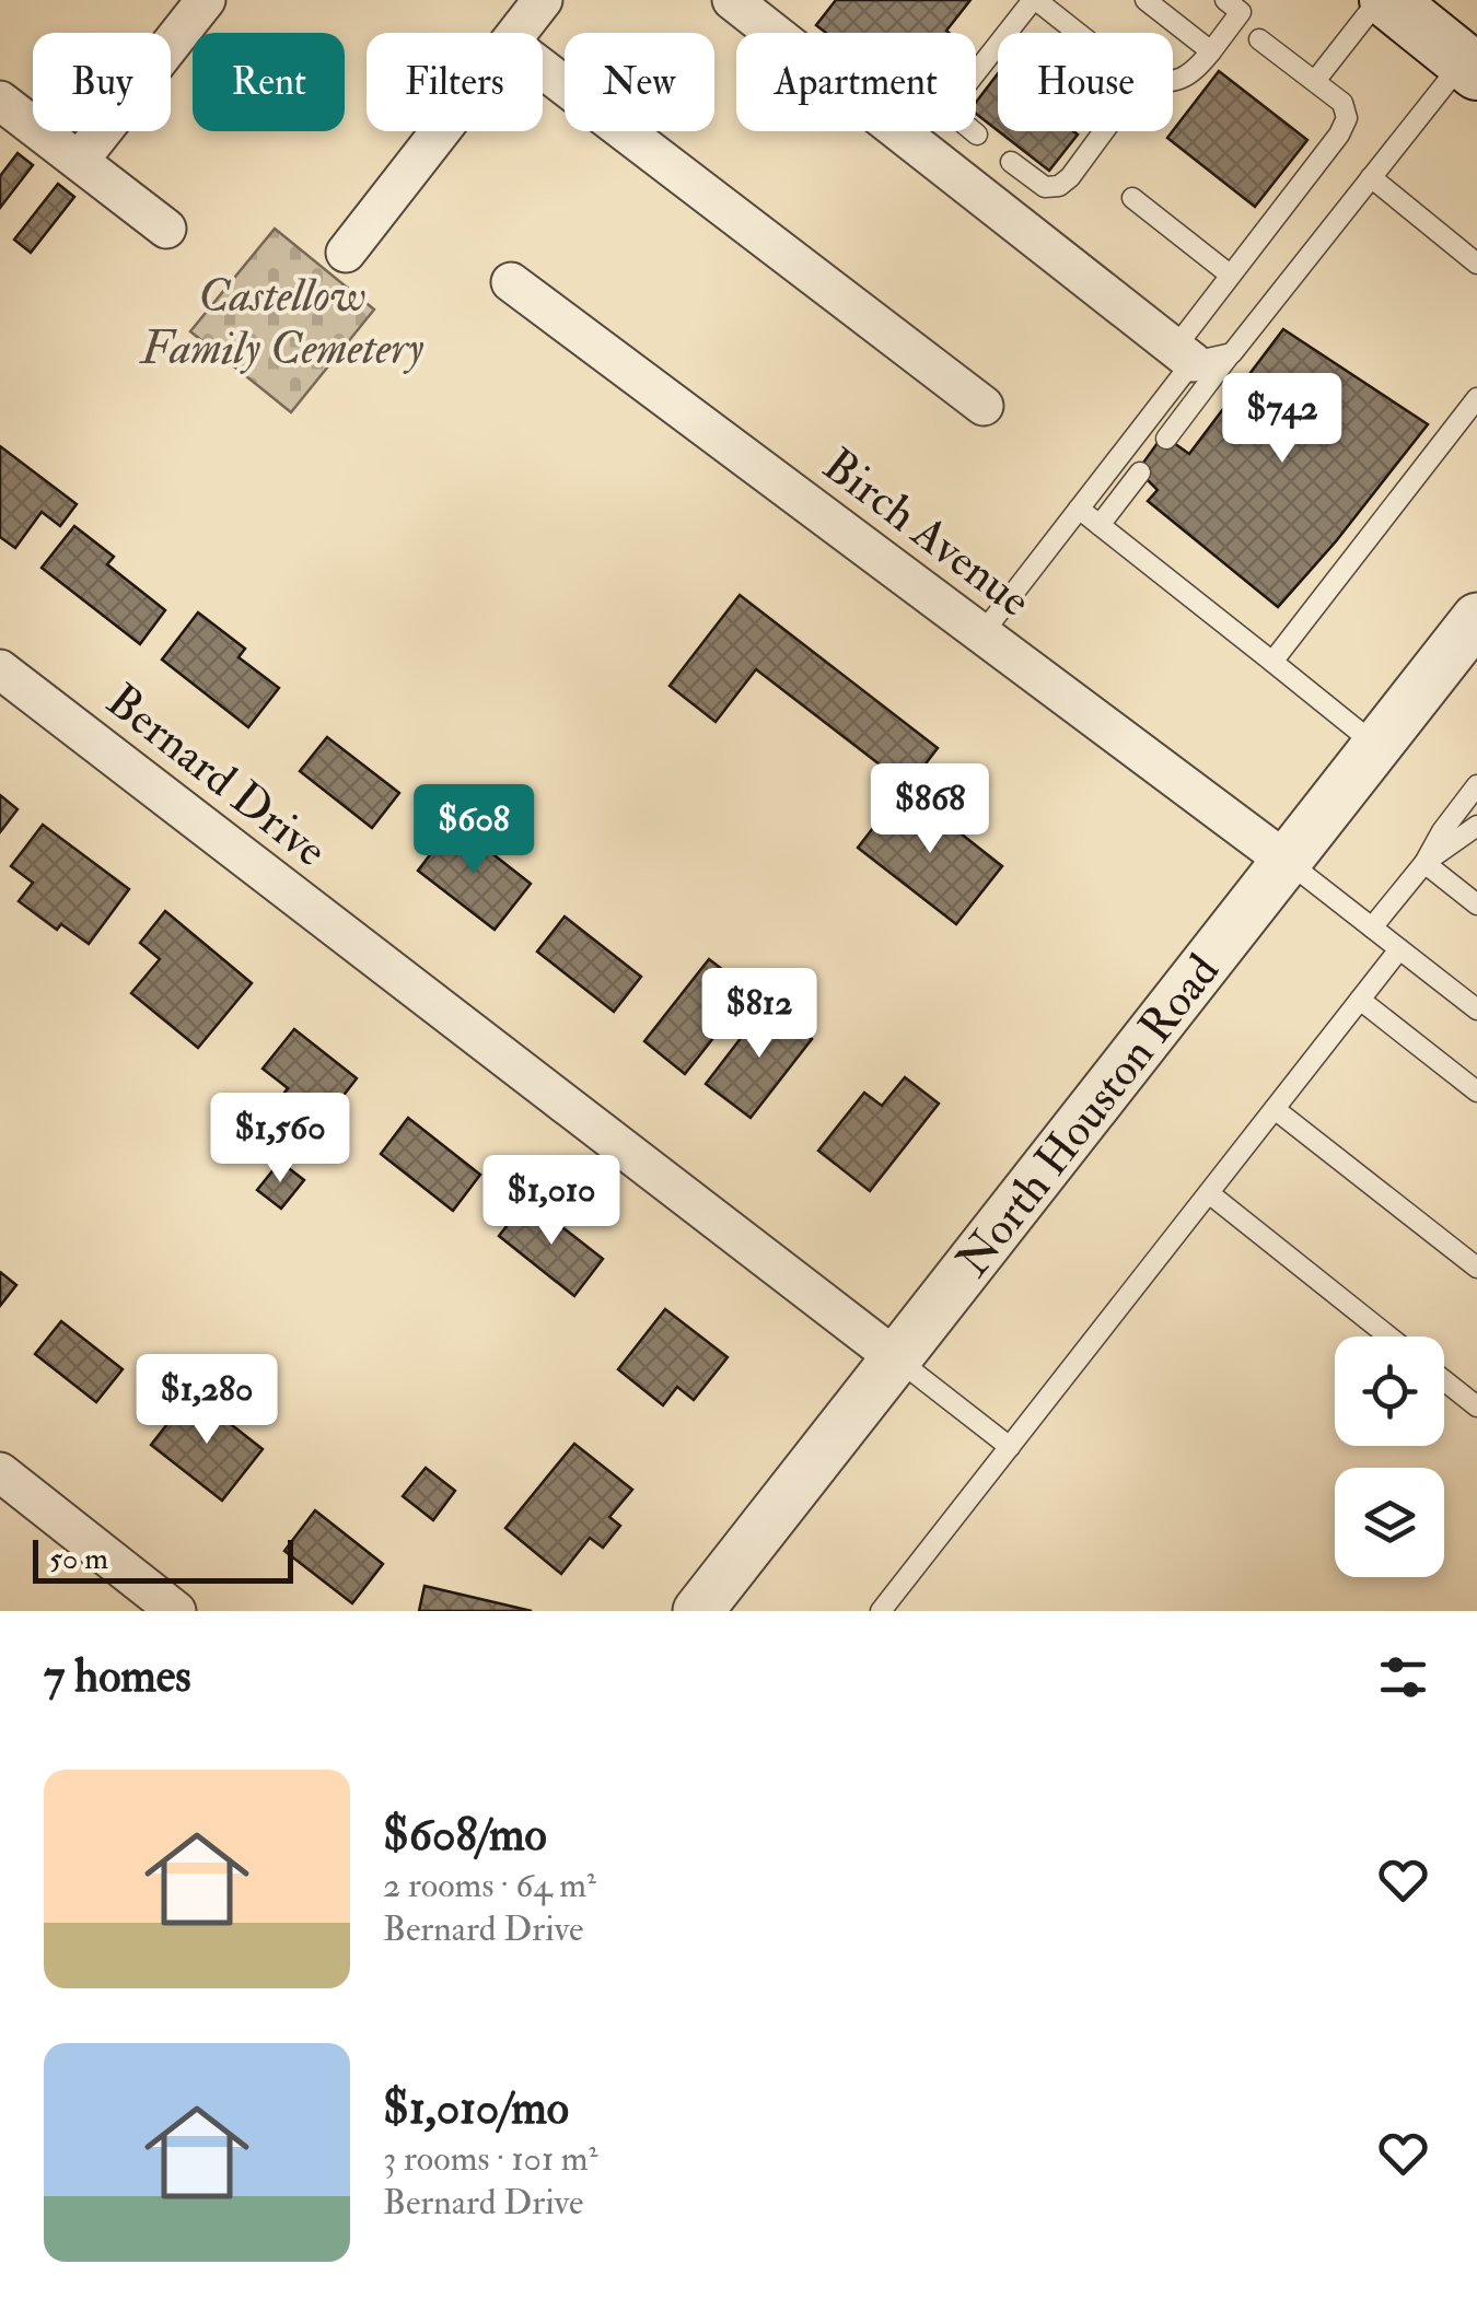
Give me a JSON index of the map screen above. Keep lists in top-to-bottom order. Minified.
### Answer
{"streets":{"street":["Birch Avenue","Bernard Drive","North Houston Road"]},"crossings":[["Birch Avenue","North Houston Road"],["Bernard Drive","North Houston Road"]],"parks":["Castellow Family Cemetery"],"scale_bar":"50 m","page":{"chip":["Buy","Rent","Filters","New","Apartment","House"],"price":["$742","$868","$608","$812","$1,560","$1,010","$1,280"],"scale":"50 m","heading":"7 homes","list":[{"name":"$608/mo","note":"2 rooms · 64 m² · Bernard Drive"},{"name":"$1,010/mo","note":"3 rooms · 101 m² · Bernard Drive"}]}}
